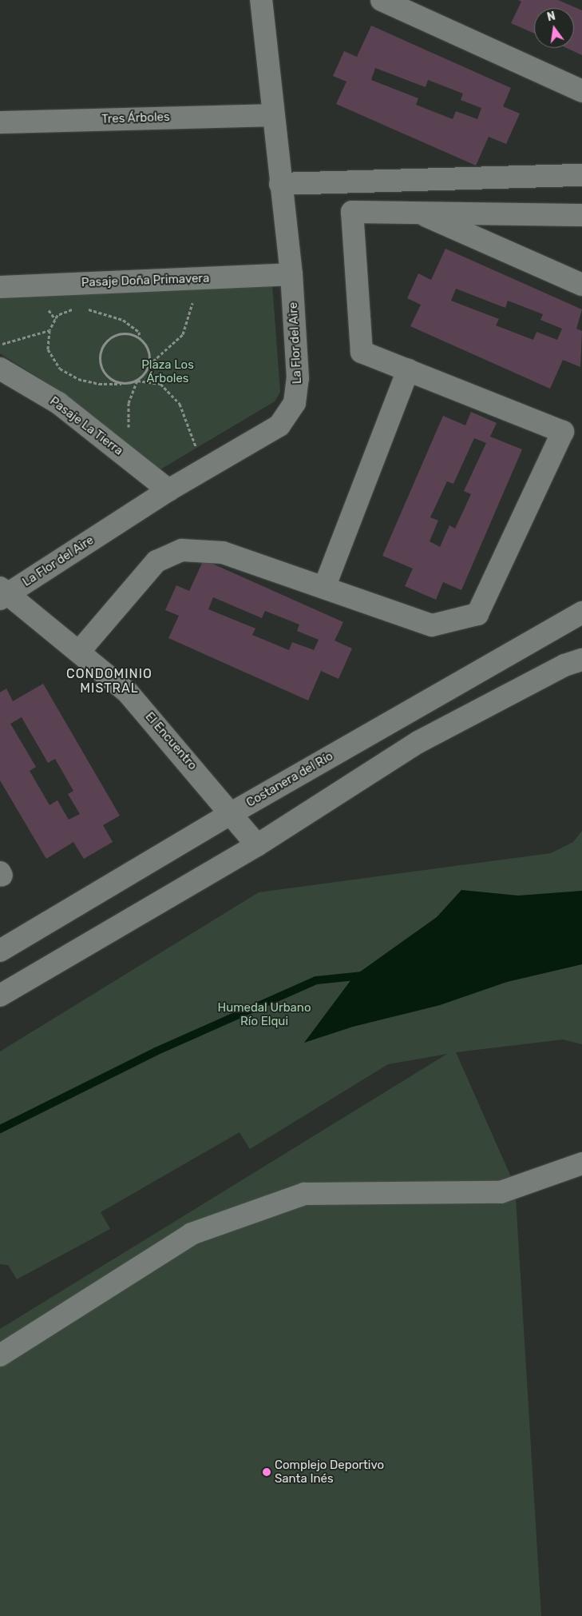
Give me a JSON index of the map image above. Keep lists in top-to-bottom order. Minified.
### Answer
{"streets":{"street":["Tres Árboles","Pasaje Doña Primavera","La Flor del Aire","Pasaje La Tierra","El Encuentro","Costanera del Río"]},"crossings":[["Tres Árboles","La Flor del Aire"],["Pasaje Doña Primavera","La Flor del Aire"],["La Flor del Aire","Pasaje La Tierra"],["La Flor del Aire","El Encuentro"],["El Encuentro","Costanera del Río"]],"districts":["CONDOMINIO MISTRAL"],"parks":["Plaza Los Árboles","Humedal Urbano Río Elqui"],"places":["Complejo Deportivo Santa Inés"],"north":"top"}
